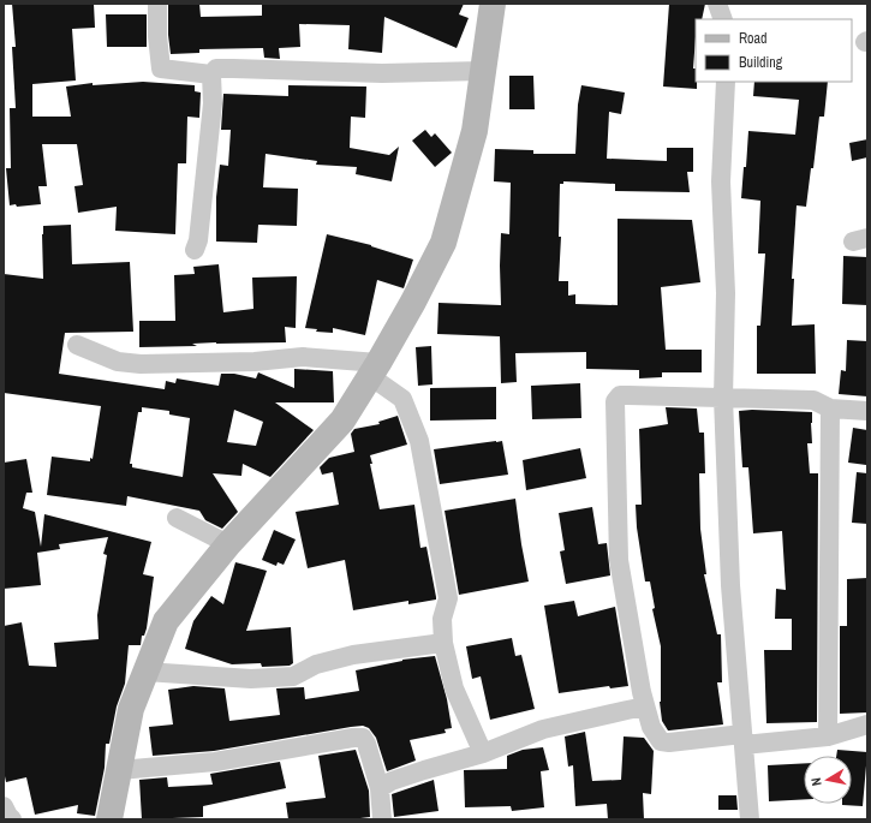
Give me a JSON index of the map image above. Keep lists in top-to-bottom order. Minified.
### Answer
{"legend":["Road","Building"],"north":"left"}
